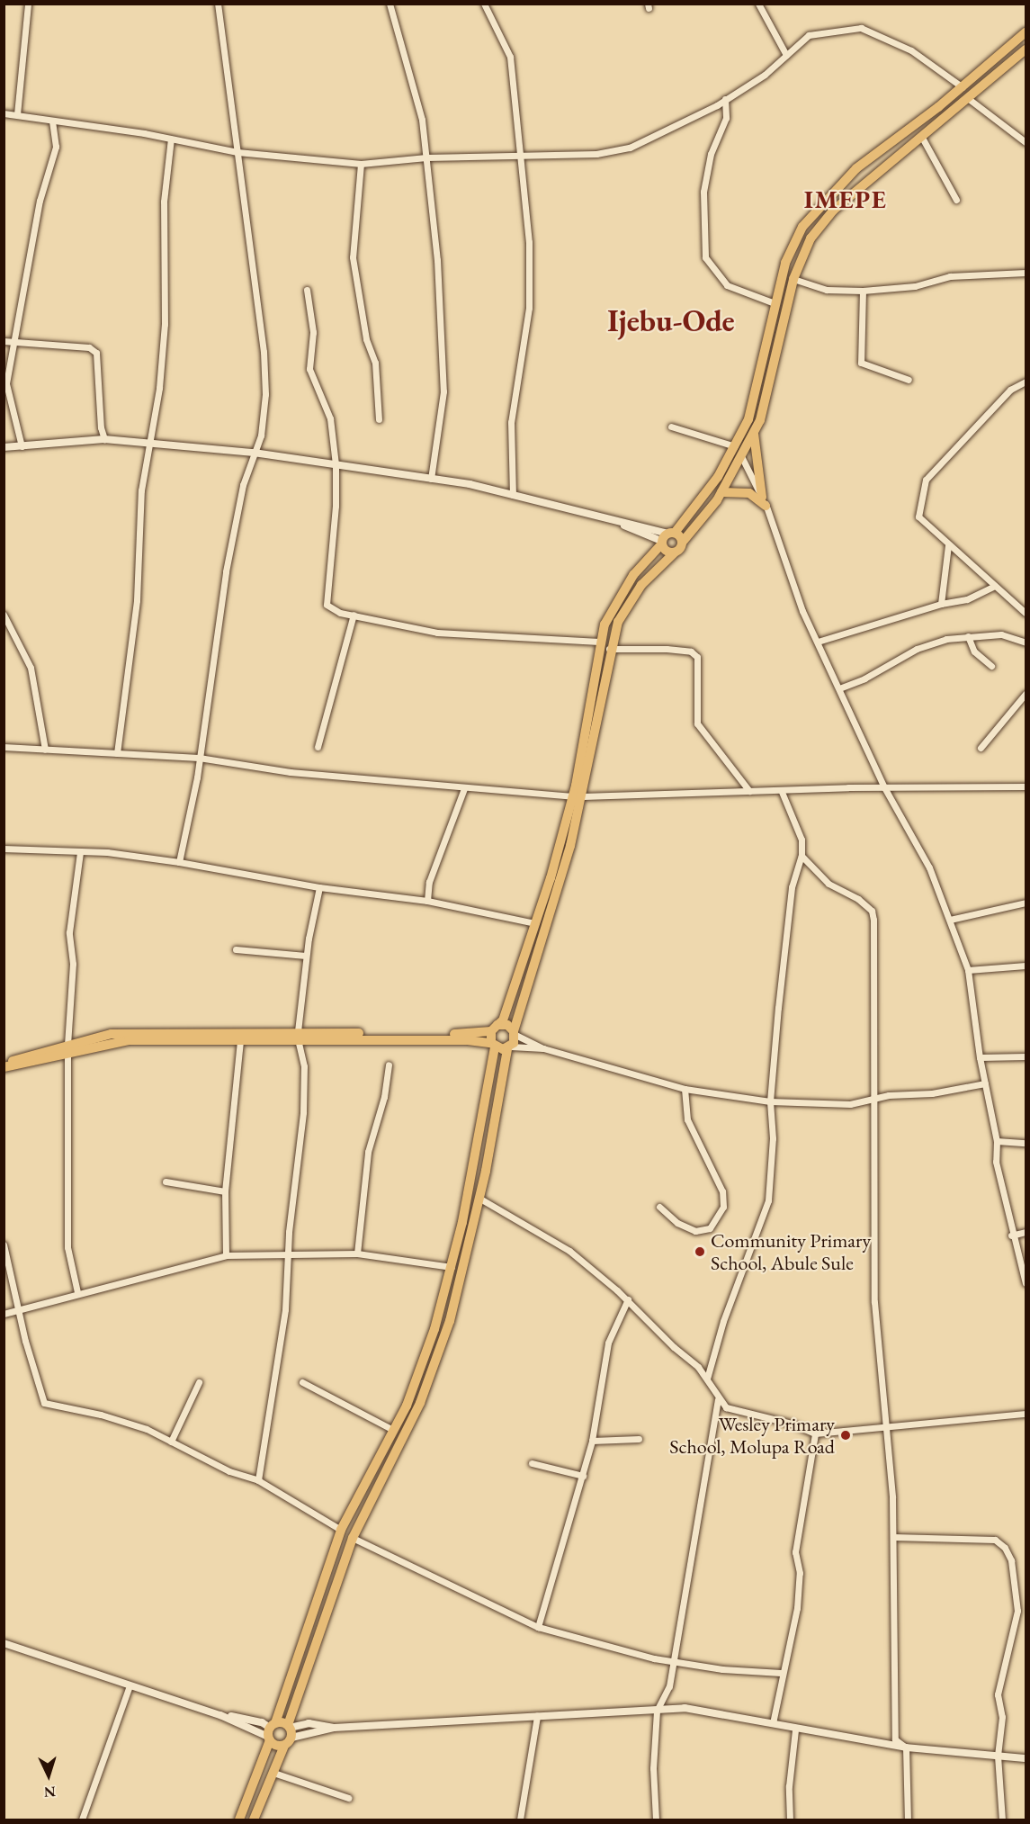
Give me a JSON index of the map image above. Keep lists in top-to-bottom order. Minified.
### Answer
{"districts":["IMEPE","Ijebu-Ode"],"places":["Community Primary School, Abule Sule","Wesley Primary School, Molupa Road"],"north":"bottom"}
